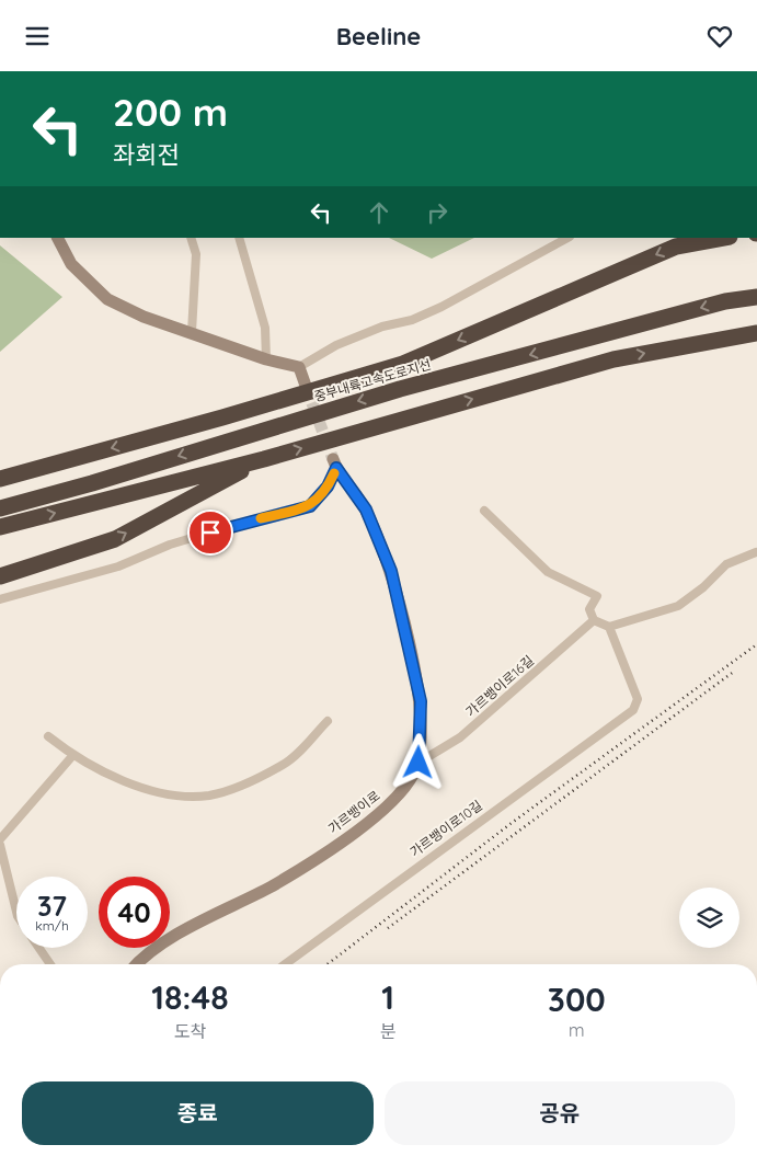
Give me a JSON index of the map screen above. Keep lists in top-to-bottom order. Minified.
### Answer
{"streets":{"highway":["중부내륙고속도로지선"],"street":["가르뱅이로16길","가르뱅이로","가르뱅이로10길"]},"crossings":[["가르뱅이로16길","가르뱅이로"]],"page":{"header":"Beeline","turn":["200 m","좌회전"],"speed":"37 km/h","limit":"40","eta":["18:48","도착","1","분","300","m"],"buttons":["종료","공유"]}}
